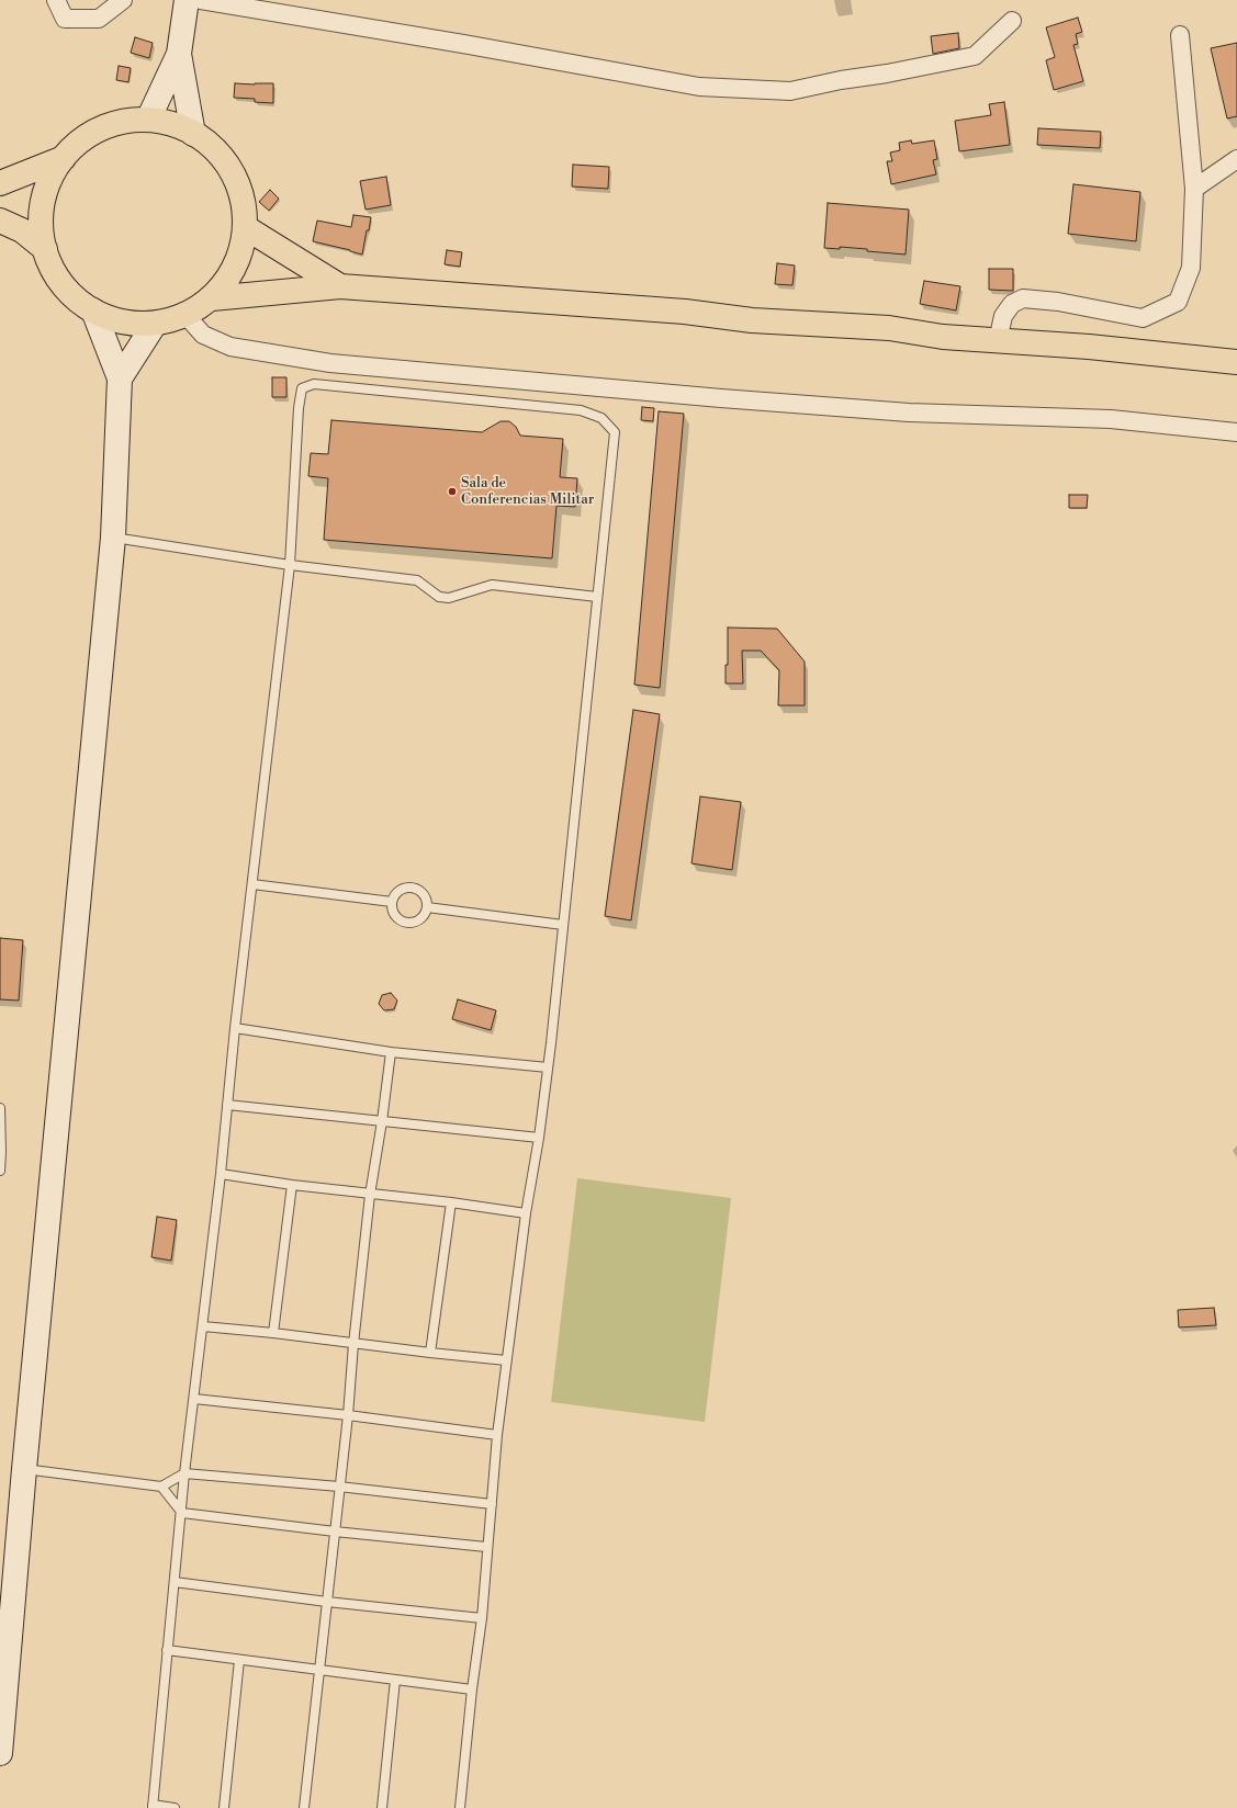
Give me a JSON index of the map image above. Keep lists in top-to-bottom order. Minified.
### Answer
{"places":["Sala de Conferencias Militar"]}
